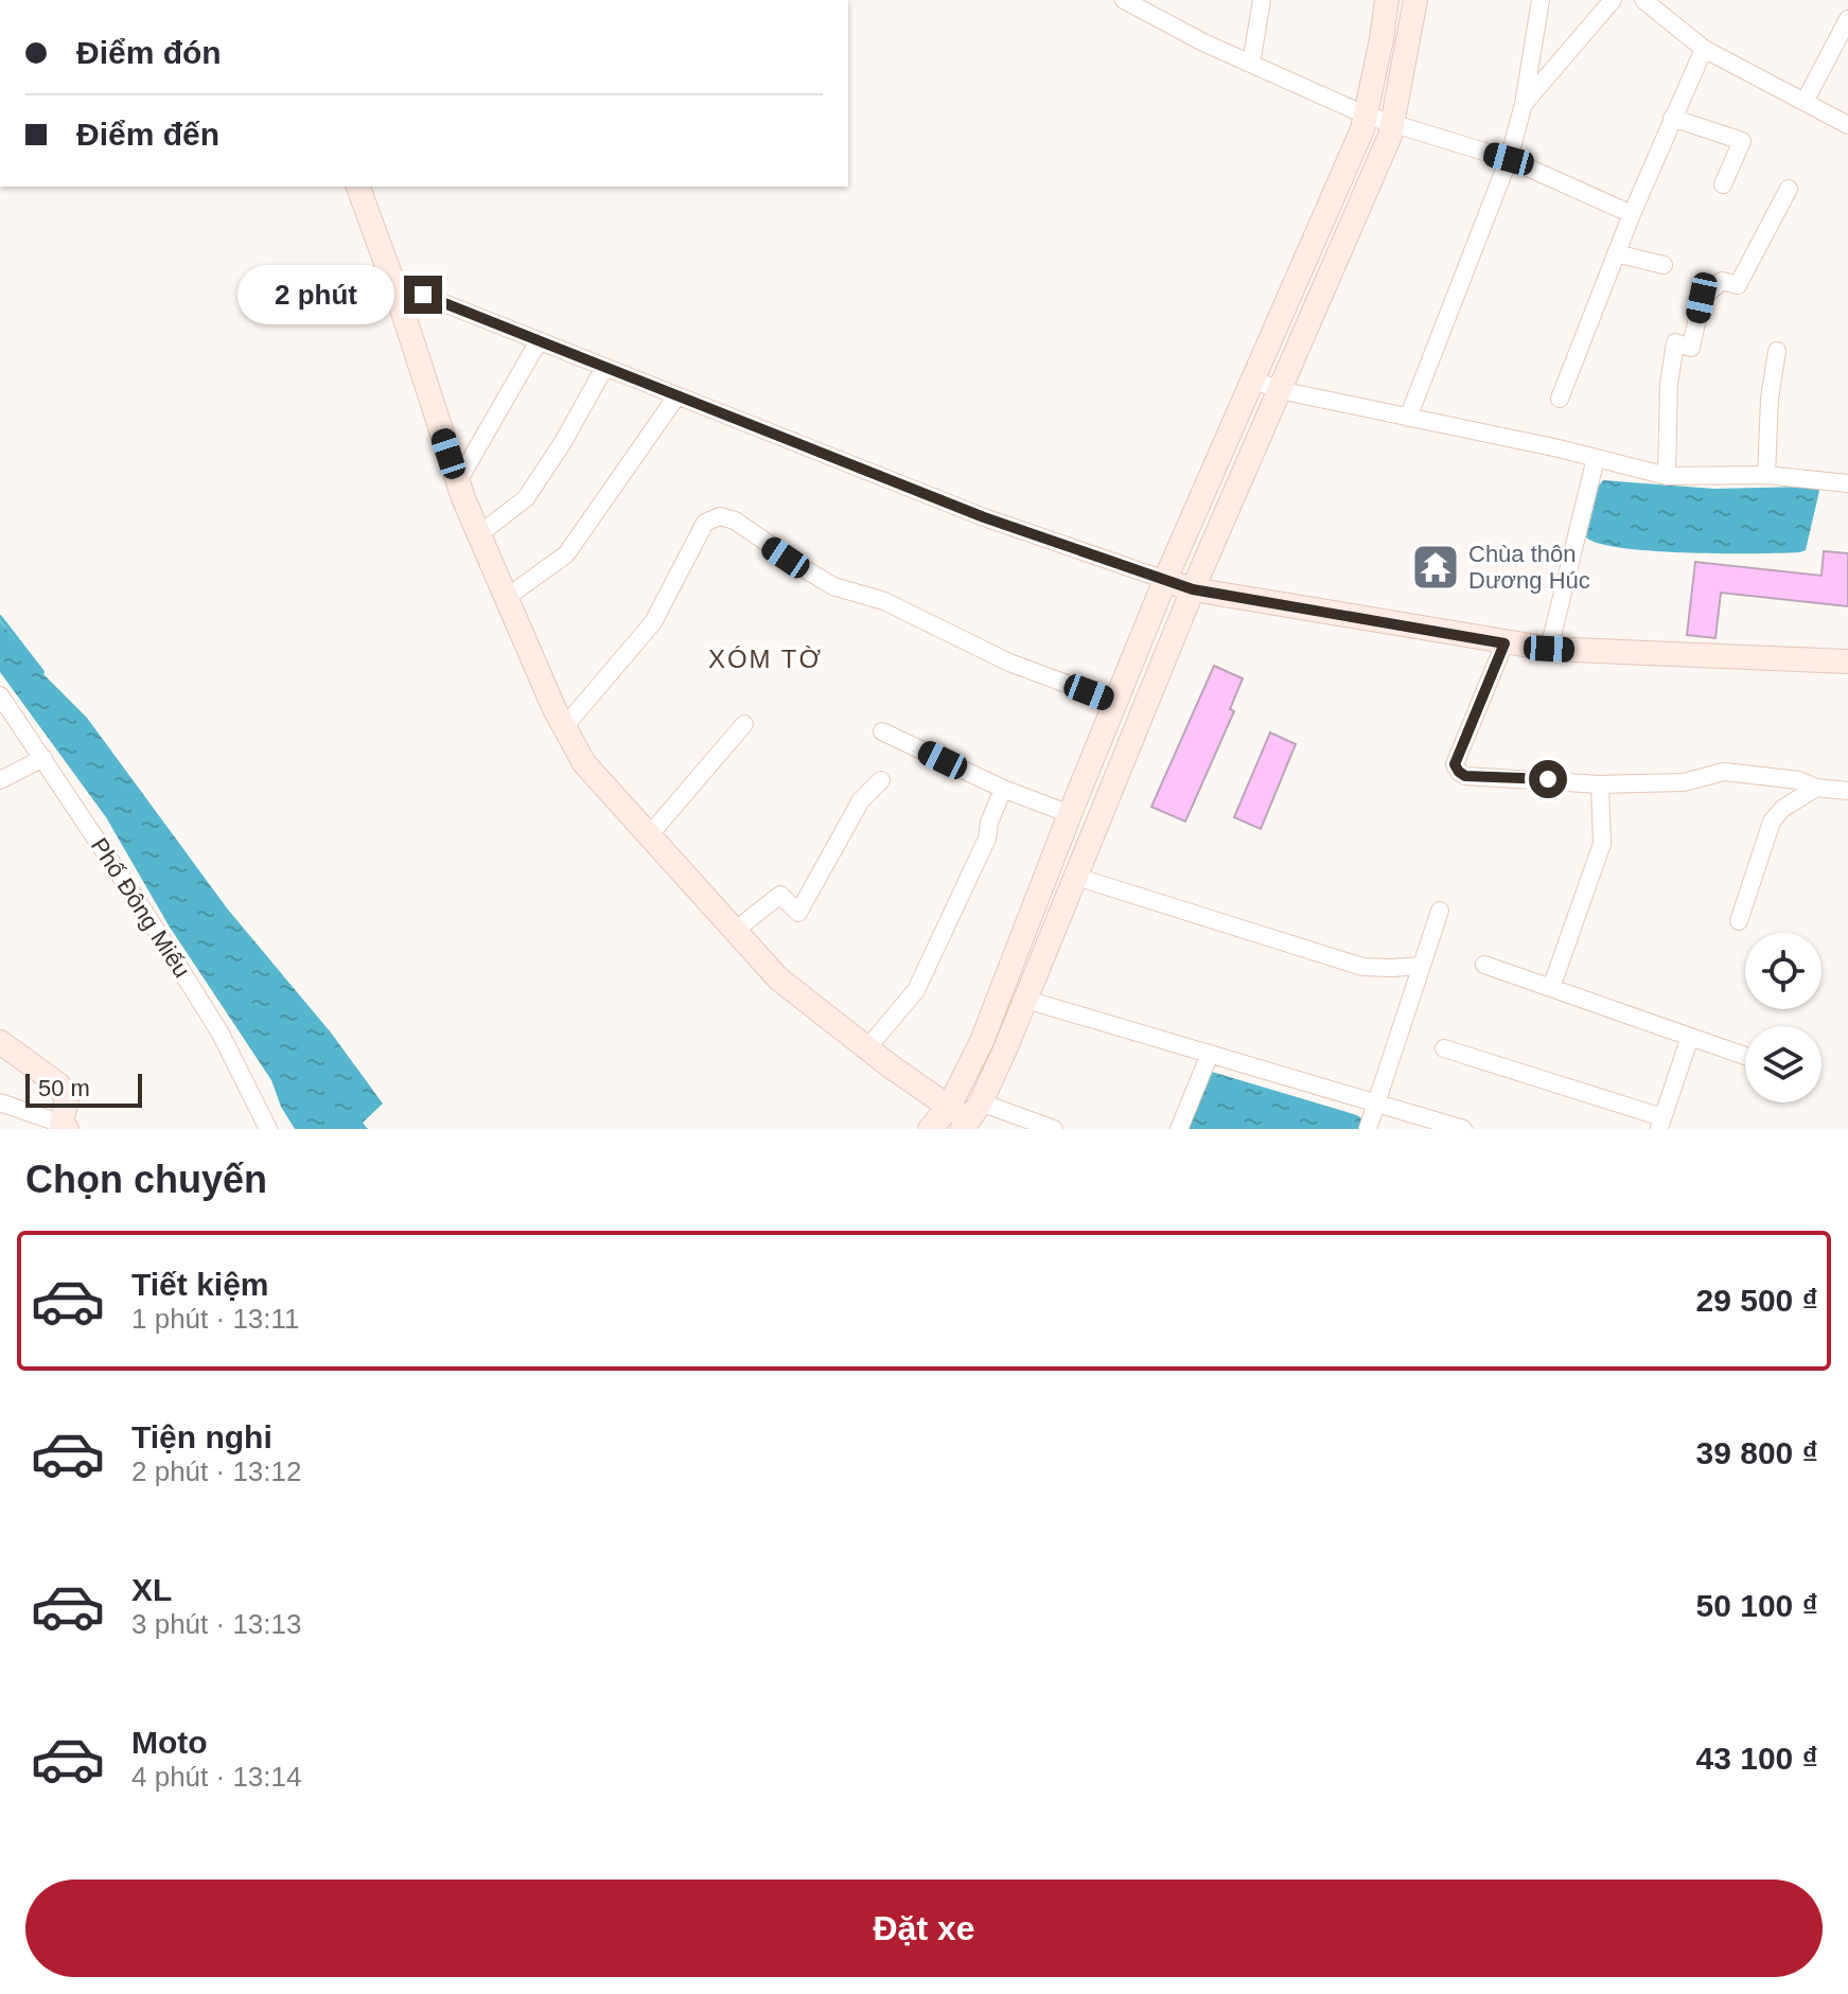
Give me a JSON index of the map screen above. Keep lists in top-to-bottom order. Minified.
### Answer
{"streets":{"street":["Phố Đông Miếu"]},"districts":["XÓM TỜ"],"places":{"temple":["Chùa thôn Dương Húc"]},"scale_bar":"50 m","page":{"banner":["Điểm đón","Điểm đến"],"bubble":"2 phút","scale":"50 m","heading":"Chọn chuyến","list":[{"name":"Tiết kiệm","note":"1 phút · 13:11","value":"29 500 ₫"},{"name":"Tiện nghi","note":"2 phút · 13:12","value":"39 800 ₫"},{"name":"XL","note":"3 phút · 13:13","value":"50 100 ₫"},{"name":"Moto","note":"4 phút · 13:14","value":"43 100 ₫"}],"buttons":"Đặt xe"}}
